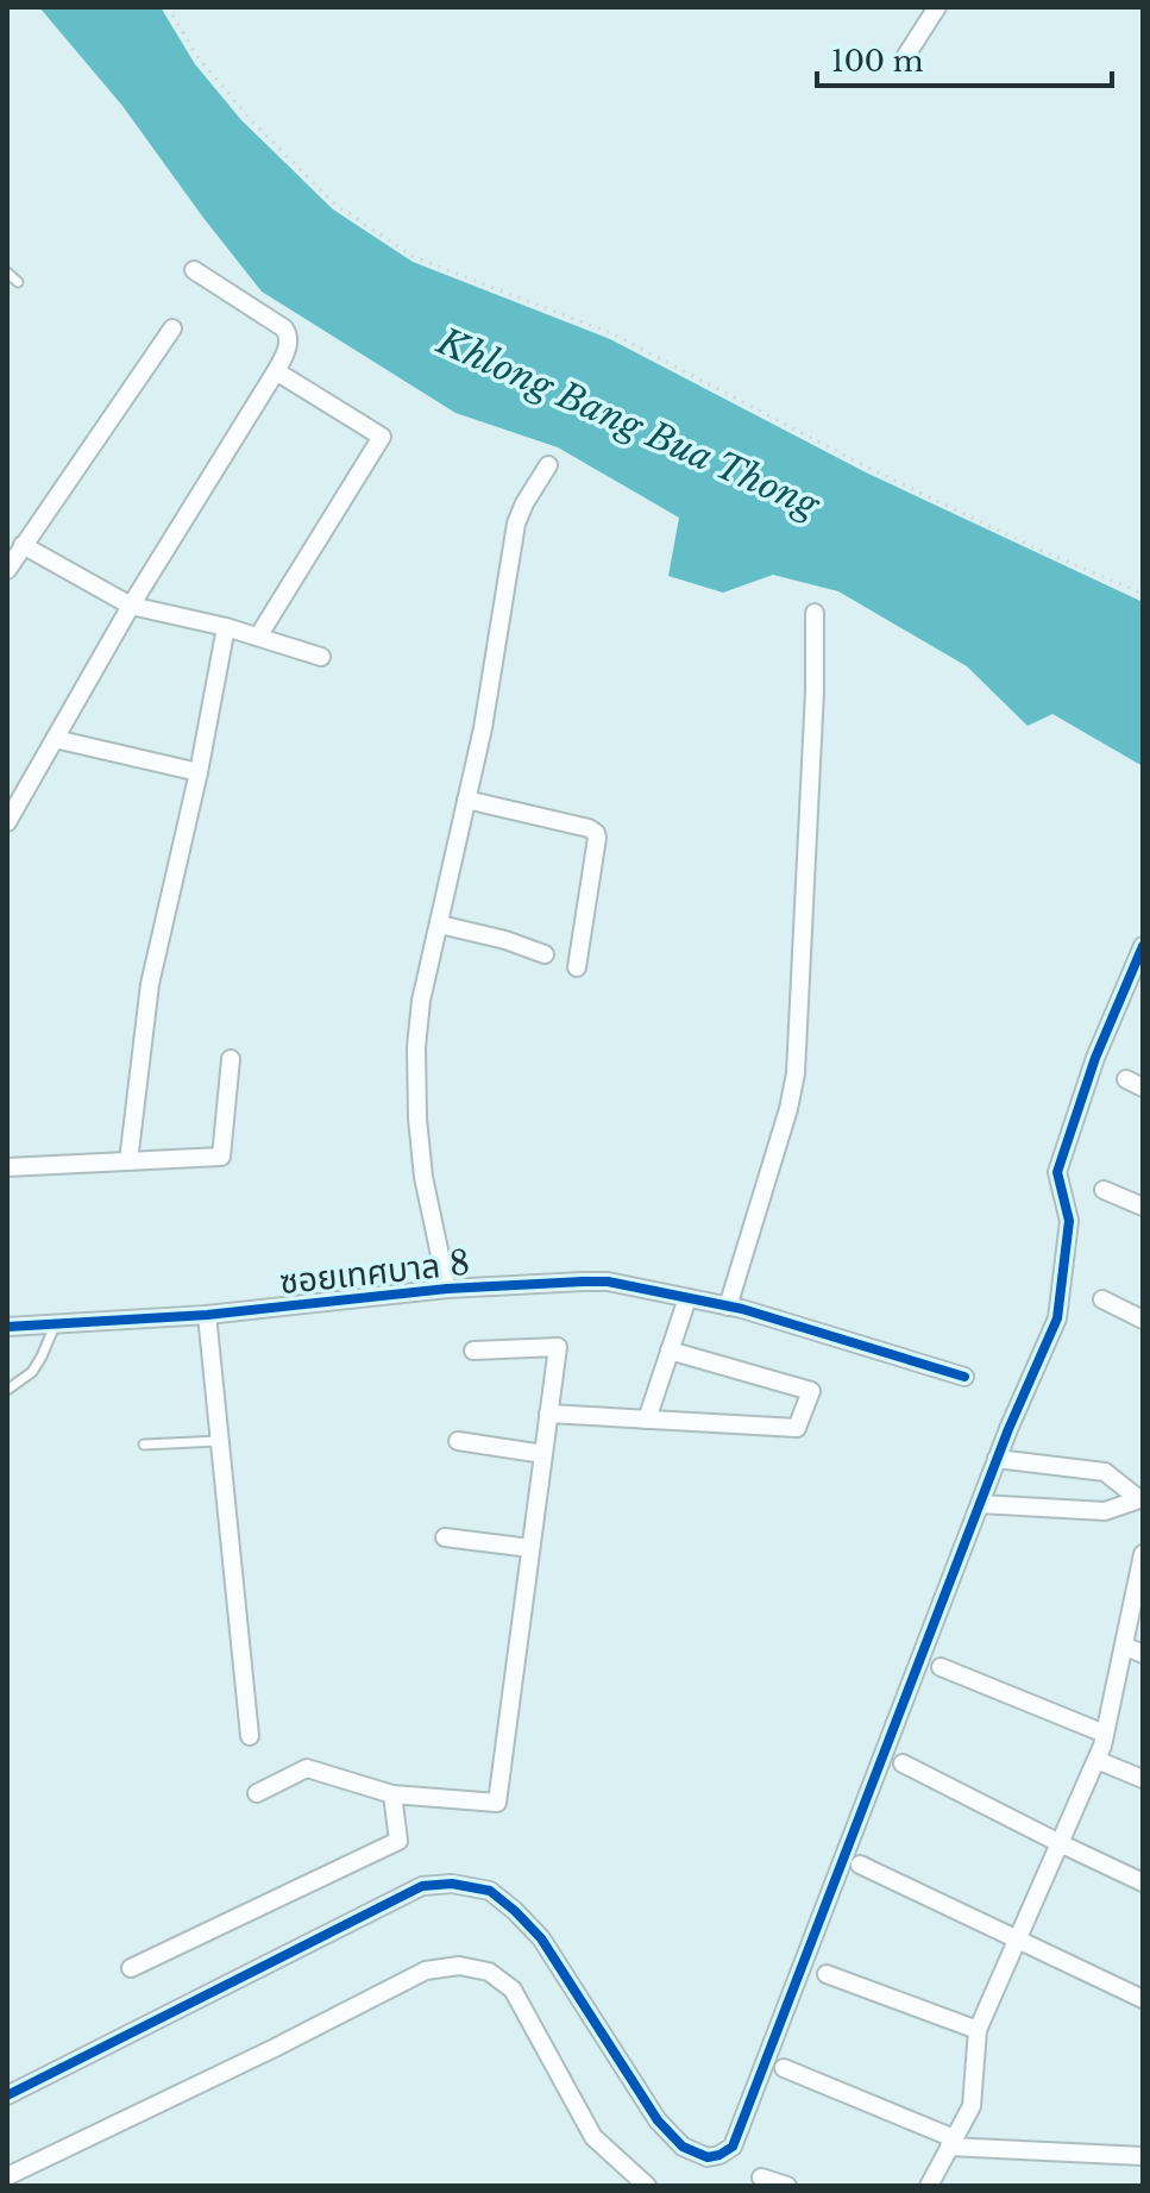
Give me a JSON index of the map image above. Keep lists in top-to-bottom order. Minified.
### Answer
{"streets":{"street":["ซอยเทศบาล 8"]},"water":["Khlong Bang Bua Thong"],"scale_bar":"100 m"}
